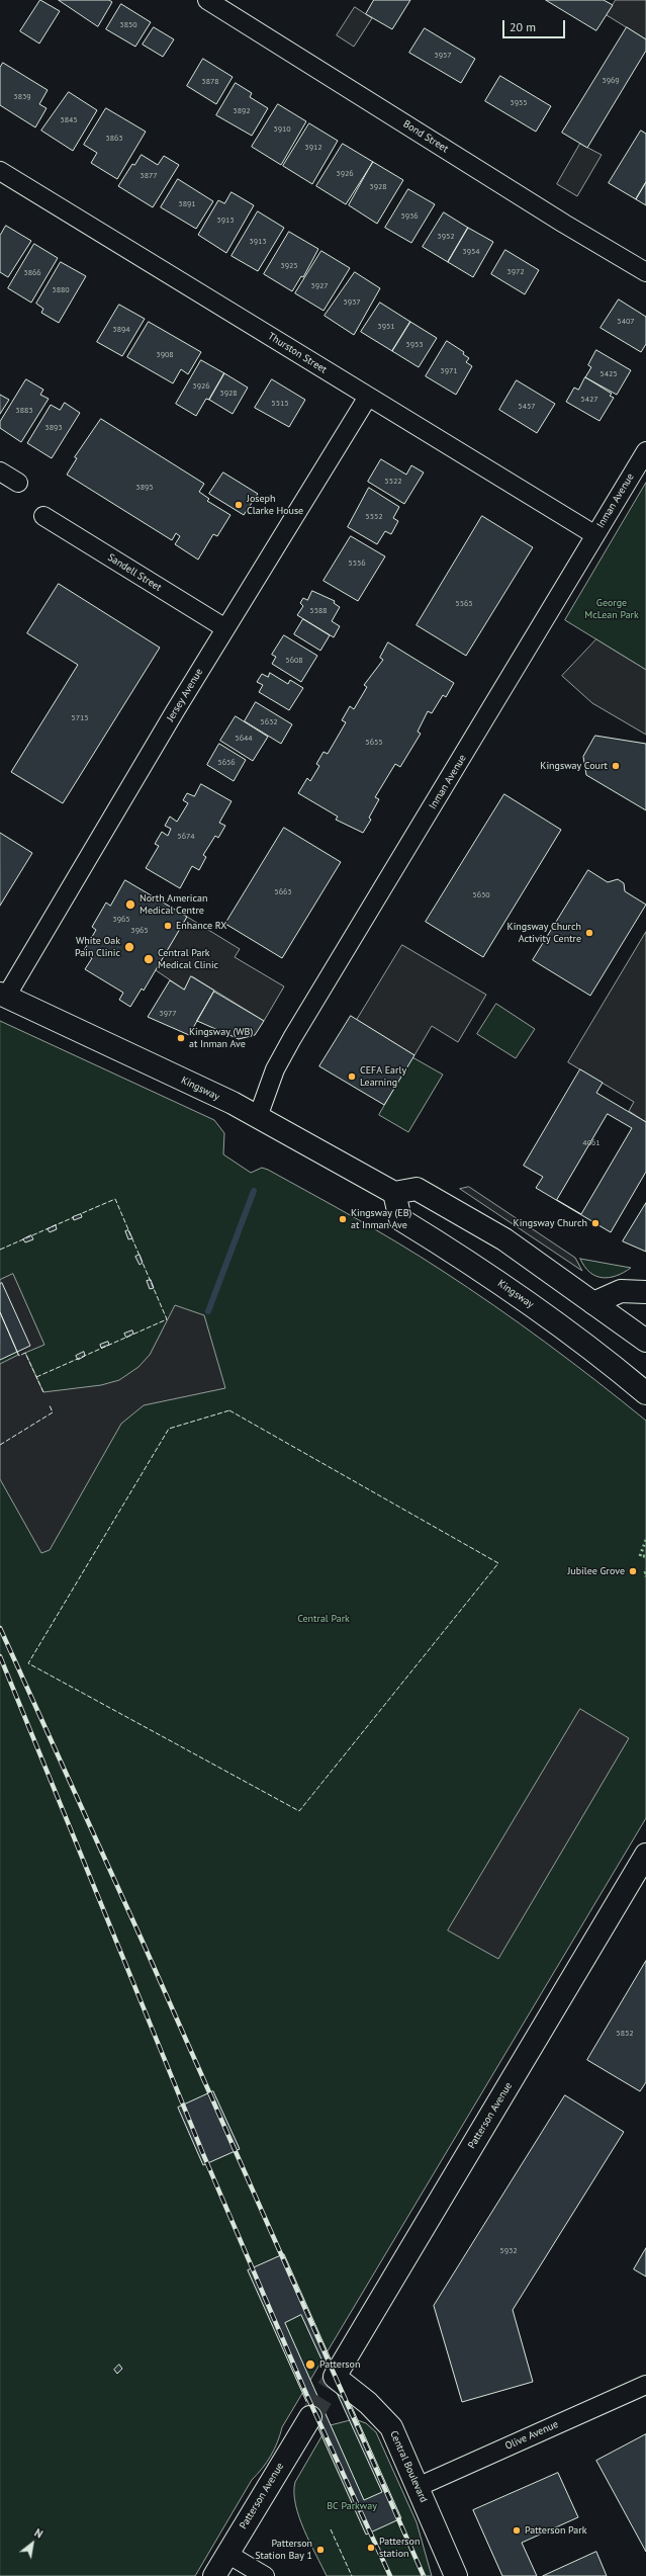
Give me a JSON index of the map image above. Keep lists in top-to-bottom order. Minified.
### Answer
{"streets":{"street":["Bond Street","Thurston Street","Inman Avenue","Sandell Street","Jersey Avenue","Kingsway","Patterson Avenue","Olive Avenue","Central Boulevard"]},"crossings":[["Thurston Street","Inman Avenue"],["Thurston Street","Jersey Avenue"],["Inman Avenue","Kingsway"],["Sandell Street","Jersey Avenue"],["Jersey Avenue","Kingsway"],["Patterson Avenue","Central Boulevard"],["Olive Avenue","Central Boulevard"]],"parks":["George McLean Park","Central Park","BC Parkway"],"places":["Joseph Clarke House","Kingsway Court","North American Medical Centre","Enhance RX","Kingsway Church Activity Centre","White Oak Pain Clinic","Central Park Medical Clinic","Kingsway (WB) at Inman Ave","CEFA Early Learning","Kingsway (EB) at Inman Ave","Kingsway Church","Jubilee Grove","Patterson","Patterson Park","Patterson station","Patterson Station Bay 1"],"house_numbers":["3850","3957","3969","3878","3839","3955","3892","3845","3910","3863","3912","3926","3877","3928","3891","3936","3913","3952","3913","3954","3925","3972","3866","3927","3880","3937","5407","3951","3894","3953","3908","3971","5425","3926","3928","5427","5515","5457","3883","3893","5522","3895","5552","5556","5565","5588","5608","5715","5632","5644","5655","5656","5674","5663","5630","3965","3965","3977","4061","5852","5932"],"scale_bar":"20 m","north":"top right"}
